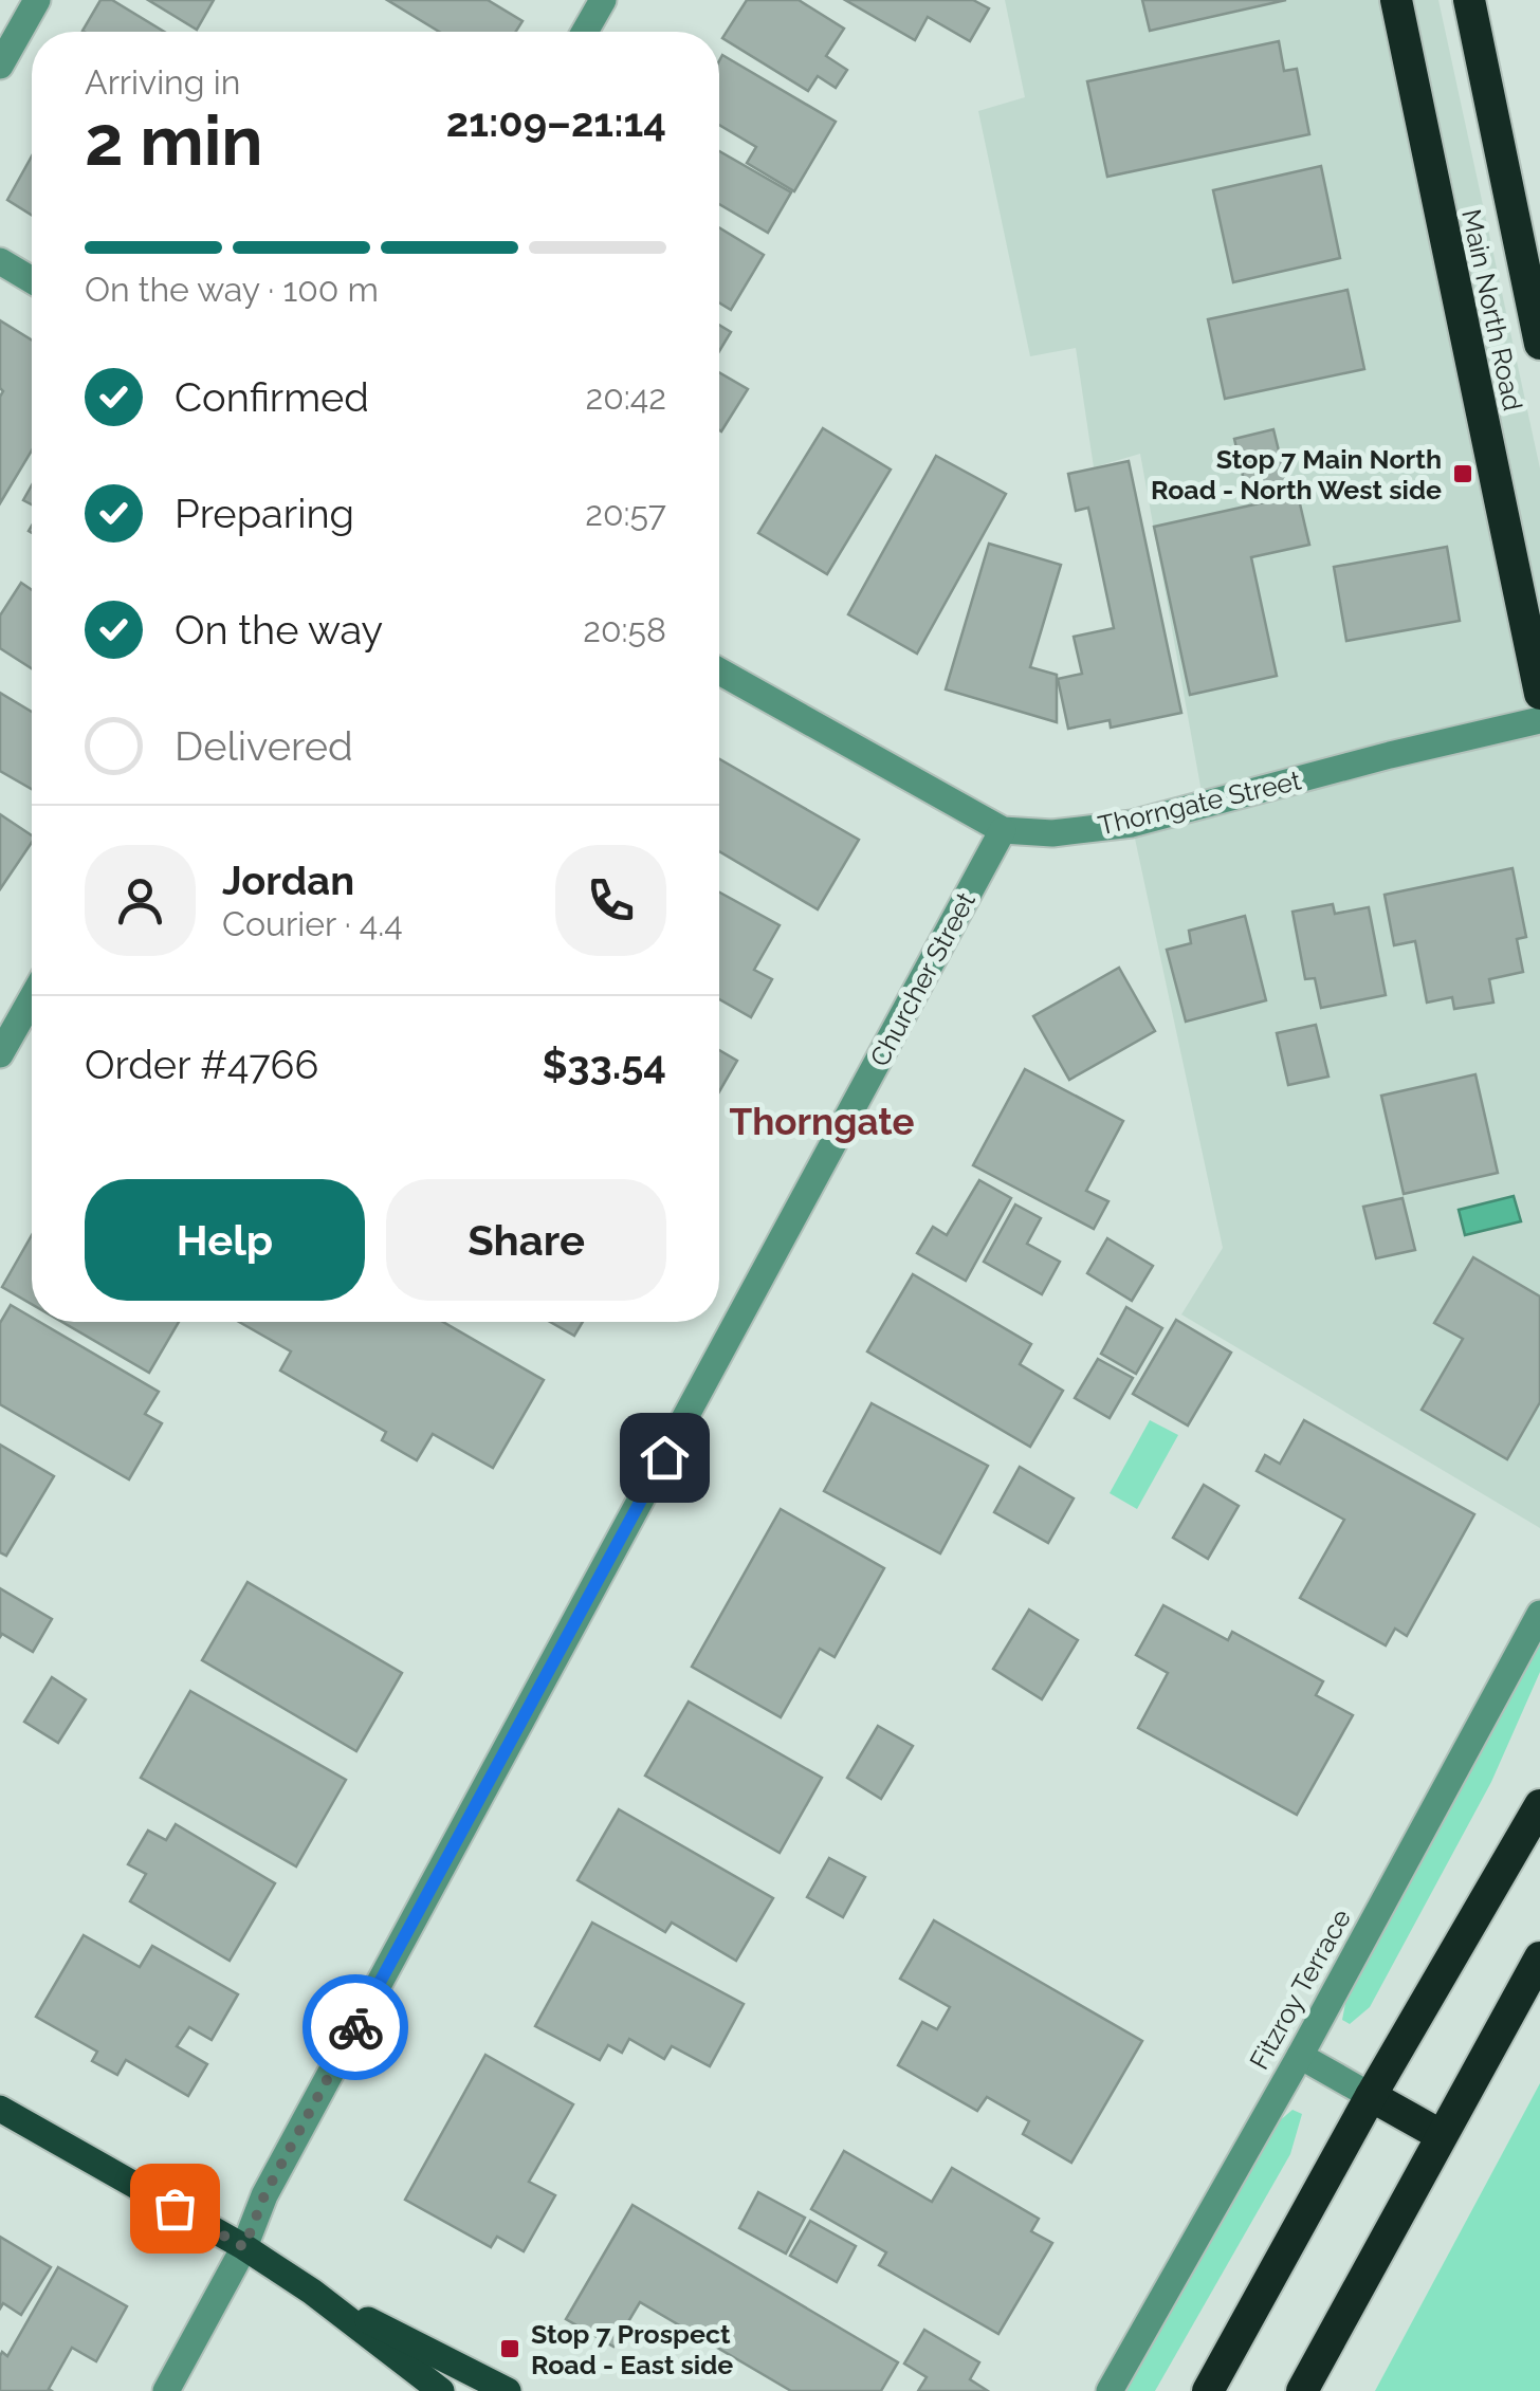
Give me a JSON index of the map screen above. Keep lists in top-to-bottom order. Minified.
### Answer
{"streets":{"highway":["Main North Road"],"street":["Thorngate Street","Churcher Street","Fitzroy Terrace"]},"crossings":[["Thorngate Street","Churcher Street"]],"districts":["Thorngate"],"places":{"transit":["Stop 7 Main North Road - North West side","Stop 7 Prospect Road - East side"]},"page":{"heading":["2 min","Arriving in","21:09–21:14"],"panel":["Jordan","Courier · 4.4","Order #4766","$33.54"],"bar":"On the way · 100 m","list":[["Confirmed","20:42"],["Preparing","20:57"],["On the way","20:58"],"Delivered"],"buttons":["Help","Share"]}}
